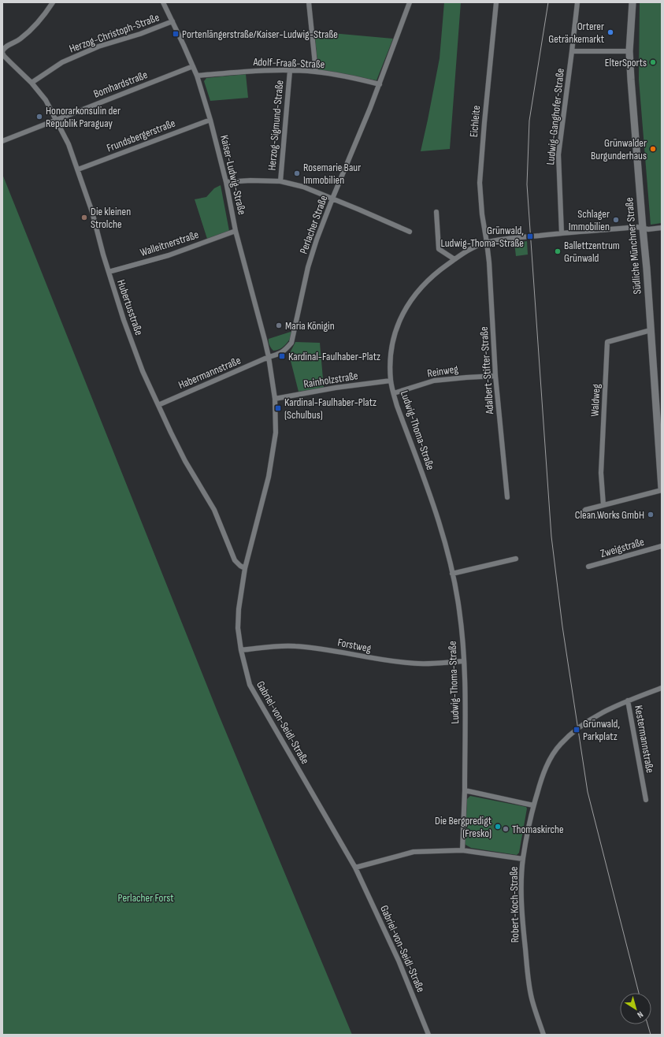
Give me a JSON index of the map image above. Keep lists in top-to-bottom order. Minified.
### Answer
{"streets":{"main road":["Südliche Münchner Straße"],"street":["Herzog-Christoph-Straße","Adolf-Fraaß-Straße","Bomhardstraße","Ludwig-Ganghofer-Straße","Eichleite","Herzog-Sigmund-Straße","Frundsbergerstraße","Kaiser-Ludwig-Straße","Perlacher Straße","Walleitnerstraße","Hubertusstraße","Adalbert-Stifter-Straße","Reinweg","Habermannstraße","Rainholzstraße","Waldweg","Ludwig-Thoma-Straße","Zweigstraße","Forstweg","Gabriel-von-Seidl-Straße","Kestermannstraße","Robert-Koch-Straße"]},"crossings":[["Herzog-Christoph-Straße","Kaiser-Ludwig-Straße"],["Herzog-Christoph-Straße","Hubertusstraße"],["Adolf-Fraaß-Straße","Herzog-Sigmund-Straße"],["Adolf-Fraaß-Straße","Kaiser-Ludwig-Straße"],["Adolf-Fraaß-Straße","Perlacher Straße"],["Bomhardstraße","Kaiser-Ludwig-Straße"],["Bomhardstraße","Hubertusstraße"],["Ludwig-Ganghofer-Straße","Ludwig-Thoma-Straße"],["Eichleite","Adalbert-Stifter-Straße"],["Eichleite","Ludwig-Thoma-Straße"],["Frundsbergerstraße","Kaiser-Ludwig-Straße"],["Frundsbergerstraße","Hubertusstraße"],["Kaiser-Ludwig-Straße","Perlacher Straße"],["Kaiser-Ludwig-Straße","Walleitnerstraße"],["Kaiser-Ludwig-Straße","Habermannstraße"],["Kaiser-Ludwig-Straße","Gabriel-von-Seidl-Straße"],["Perlacher Straße","Habermannstraße"],["Perlacher Straße","Gabriel-von-Seidl-Straße"],["Walleitnerstraße","Hubertusstraße"],["Südliche Münchner Straße","Waldweg"],["Südliche Münchner Straße","Ludwig-Thoma-Straße"],["Hubertusstraße","Habermannstraße"],["Hubertusstraße","Gabriel-von-Seidl-Straße"],["Adalbert-Stifter-Straße","Reinweg"],["Adalbert-Stifter-Straße","Ludwig-Thoma-Straße"],["Reinweg","Ludwig-Thoma-Straße"],["Habermannstraße","Gabriel-von-Seidl-Straße"],["Rainholzstraße","Ludwig-Thoma-Straße"],["Rainholzstraße","Gabriel-von-Seidl-Straße"],["Ludwig-Thoma-Straße","Forstweg"],["Forstweg","Gabriel-von-Seidl-Straße"],["Kestermannstraße","Robert-Koch-Straße"]],"parks":["Perlacher Forst"],"places":{"other":["Orterer Getränkemarkt","ElterSports","Honorarkonsulin der Republik Paraguay","Grünwalder Burgunderhaus","Rosemarie Baur Immobilien","Die kleinen Strolche","Schlager Immobilien","Ballettzentrum Grünwald","Maria Königin","Clean.Works GmbH","Die Bergpredigt (Fresko)","Thomaskirche"],"transit":["Portenlängerstraße/Kaiser-Ludwig-Straße","Grünwald, Ludwig-Thoma-Straße","Kardinal-Faulhaber-Platz","Kardinal-Faulhaber-Platz (Schulbus)","Grünwald, Parkplatz"]},"north":"bottom right"}
